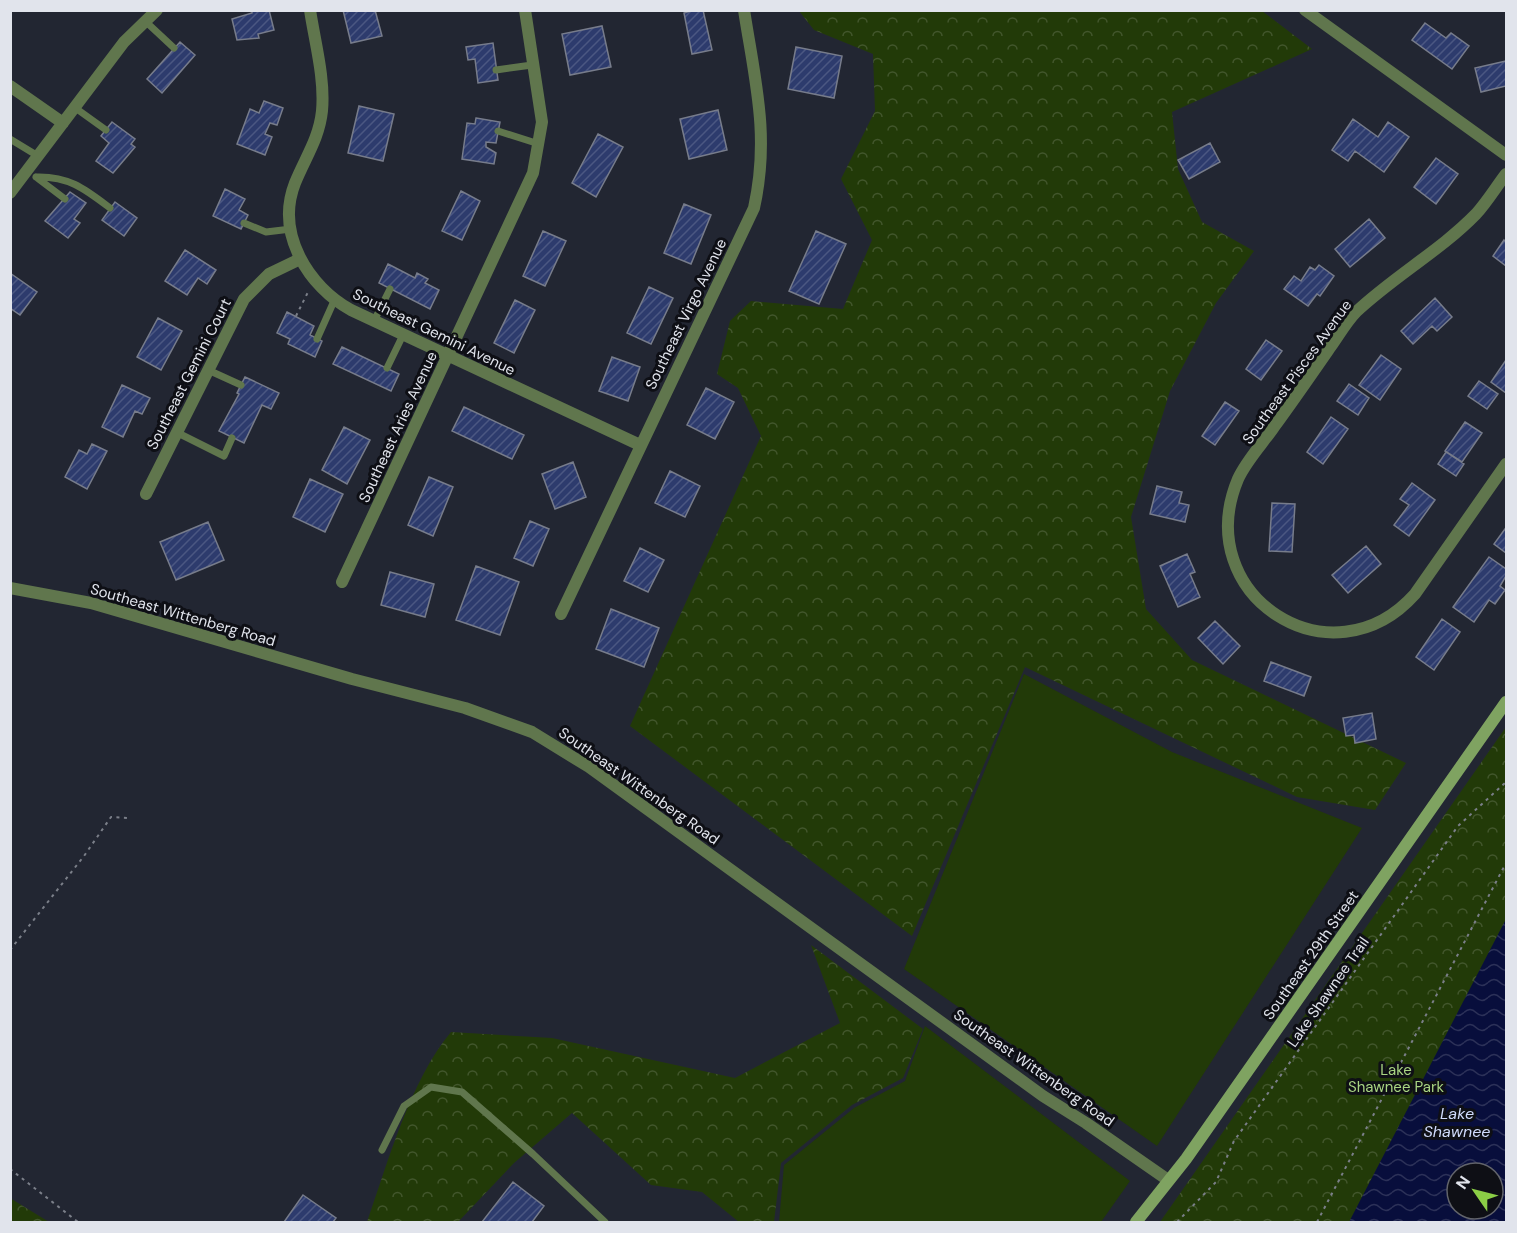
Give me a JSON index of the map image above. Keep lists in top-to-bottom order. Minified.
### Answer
{"streets":{"main road":["Southeast 29th Street"],"street":["Southeast Virgo Avenue","Southeast Gemini Avenue","Southeast Pisces Avenue","Southeast Gemini Court","Southeast Aries Avenue","Southeast Wittenberg Road"],"path":["Lake Shawnee Trail"]},"crossings":[["Southeast Virgo Avenue","Southeast Gemini Avenue"],["Southeast Gemini Avenue","Southeast Gemini Court"],["Southeast Gemini Avenue","Southeast Aries Avenue"],["Southeast Wittenberg Road","Southeast 29th Street"]],"water":["Lake Shawnee"],"parks":["Lake Shawnee Park"],"north":"top left"}
